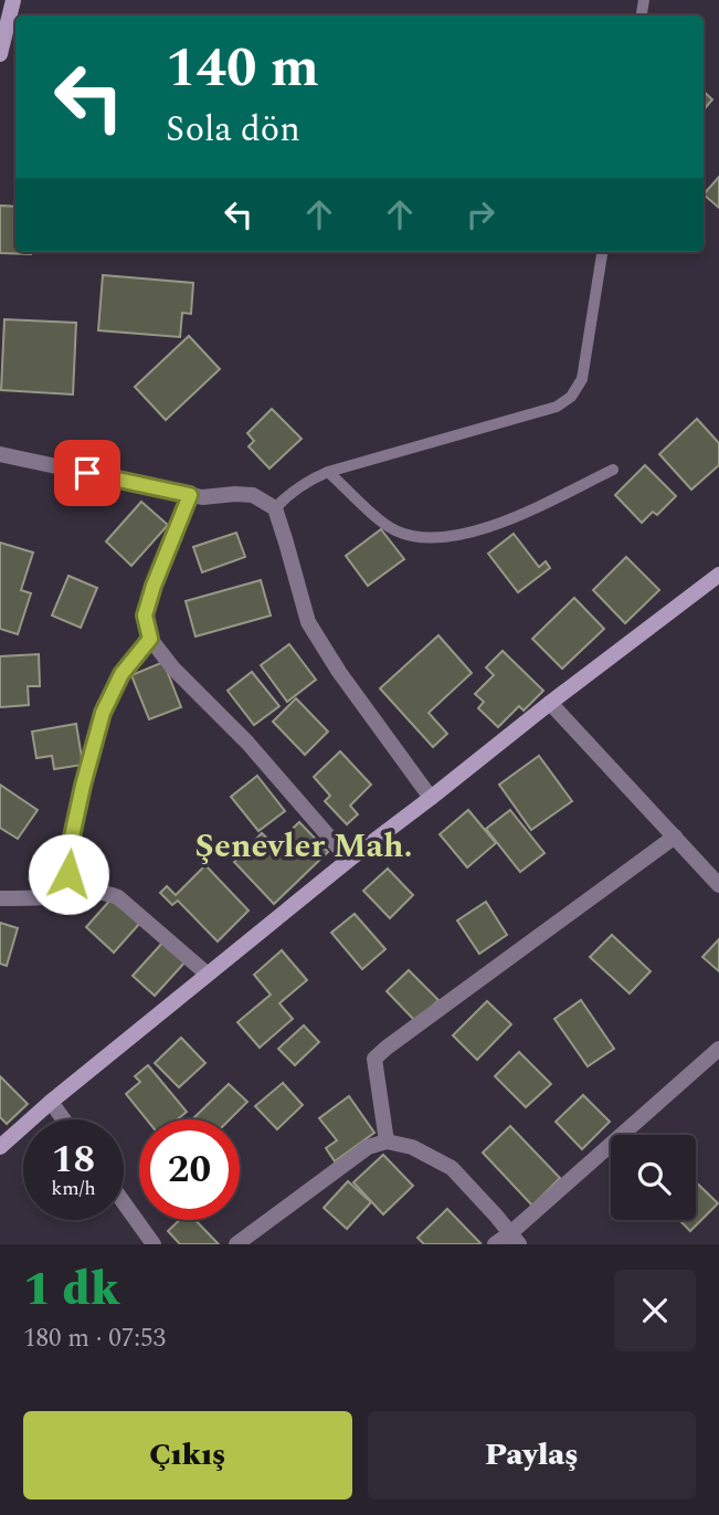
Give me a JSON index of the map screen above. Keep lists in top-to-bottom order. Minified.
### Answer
{"districts":["Şenevler Mah."],"page":{"turn":["140 m","Sola dön"],"speed":"18 km/h","limit":"20","heading":["1 dk","180 m · 07:53"],"buttons":["Çıkış","Paylaş"]}}
